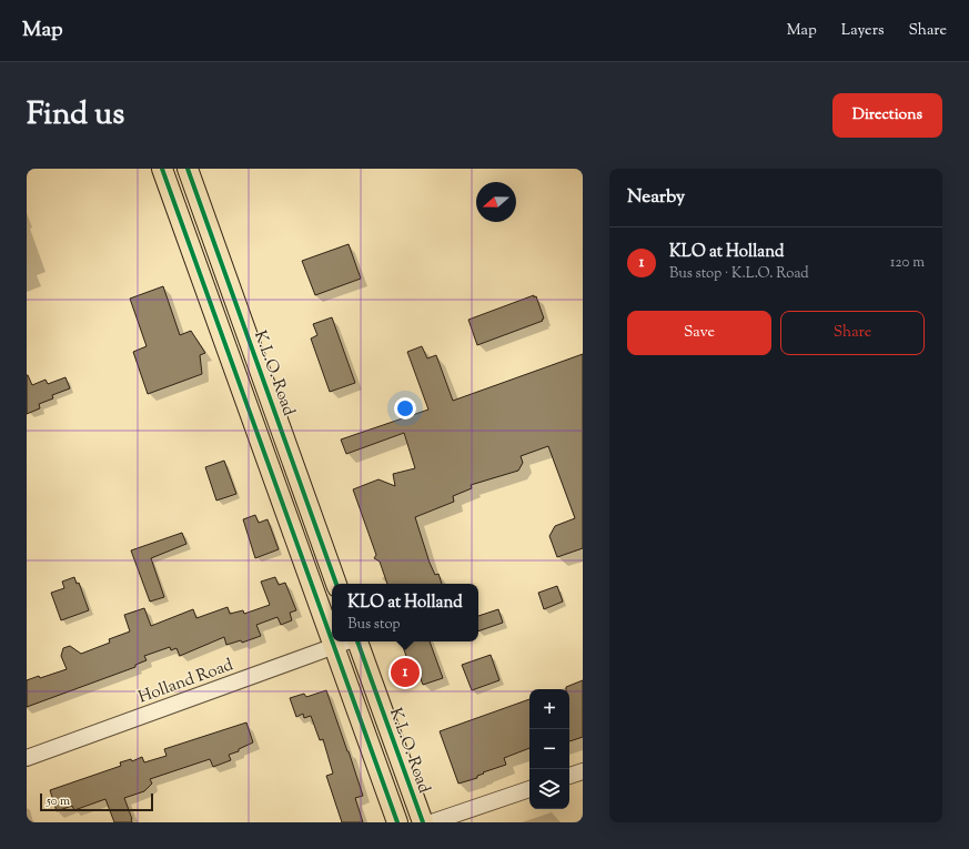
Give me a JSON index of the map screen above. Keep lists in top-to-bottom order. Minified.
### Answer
{"streets":{"main road":["K.L.O. Road"],"street":["Holland Road"]},"scale_bar":"50 m","north":"left","page":{"header":"Map","nav":["Map","Layers","Share"],"title":"Find us","buttons":["Directions",["Save","Share"]],"heading":"Nearby","list":[{"mark":"1","name":"KLO at Holland","note":"Bus stop · K.L.O. Road","value":"120 m"}],"popup":["KLO at Holland","Bus stop"],"pins":"1","map_buttons":["+","−"],"scale":"50 m"}}
